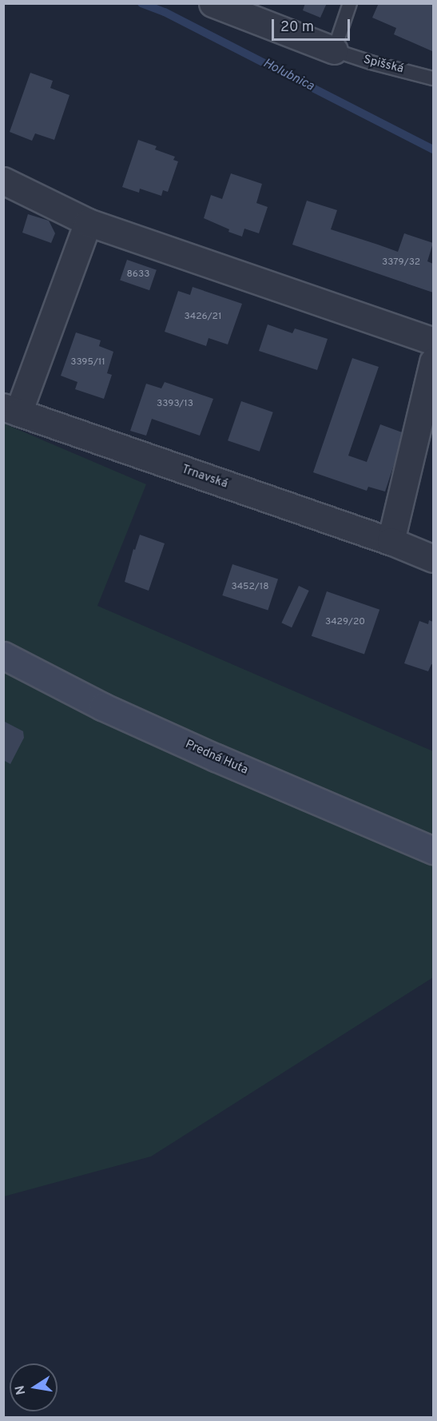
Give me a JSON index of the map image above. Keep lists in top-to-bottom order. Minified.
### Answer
{"streets":{"main road":["Predná Huta"],"street":["Spišská","Trnavská"]},"water":["Holubnica"],"house_numbers":["3379/32","8633","3426/21","3395/11","3393/13","3452/18","3429/20"],"scale_bar":"20 m","north":"left"}
